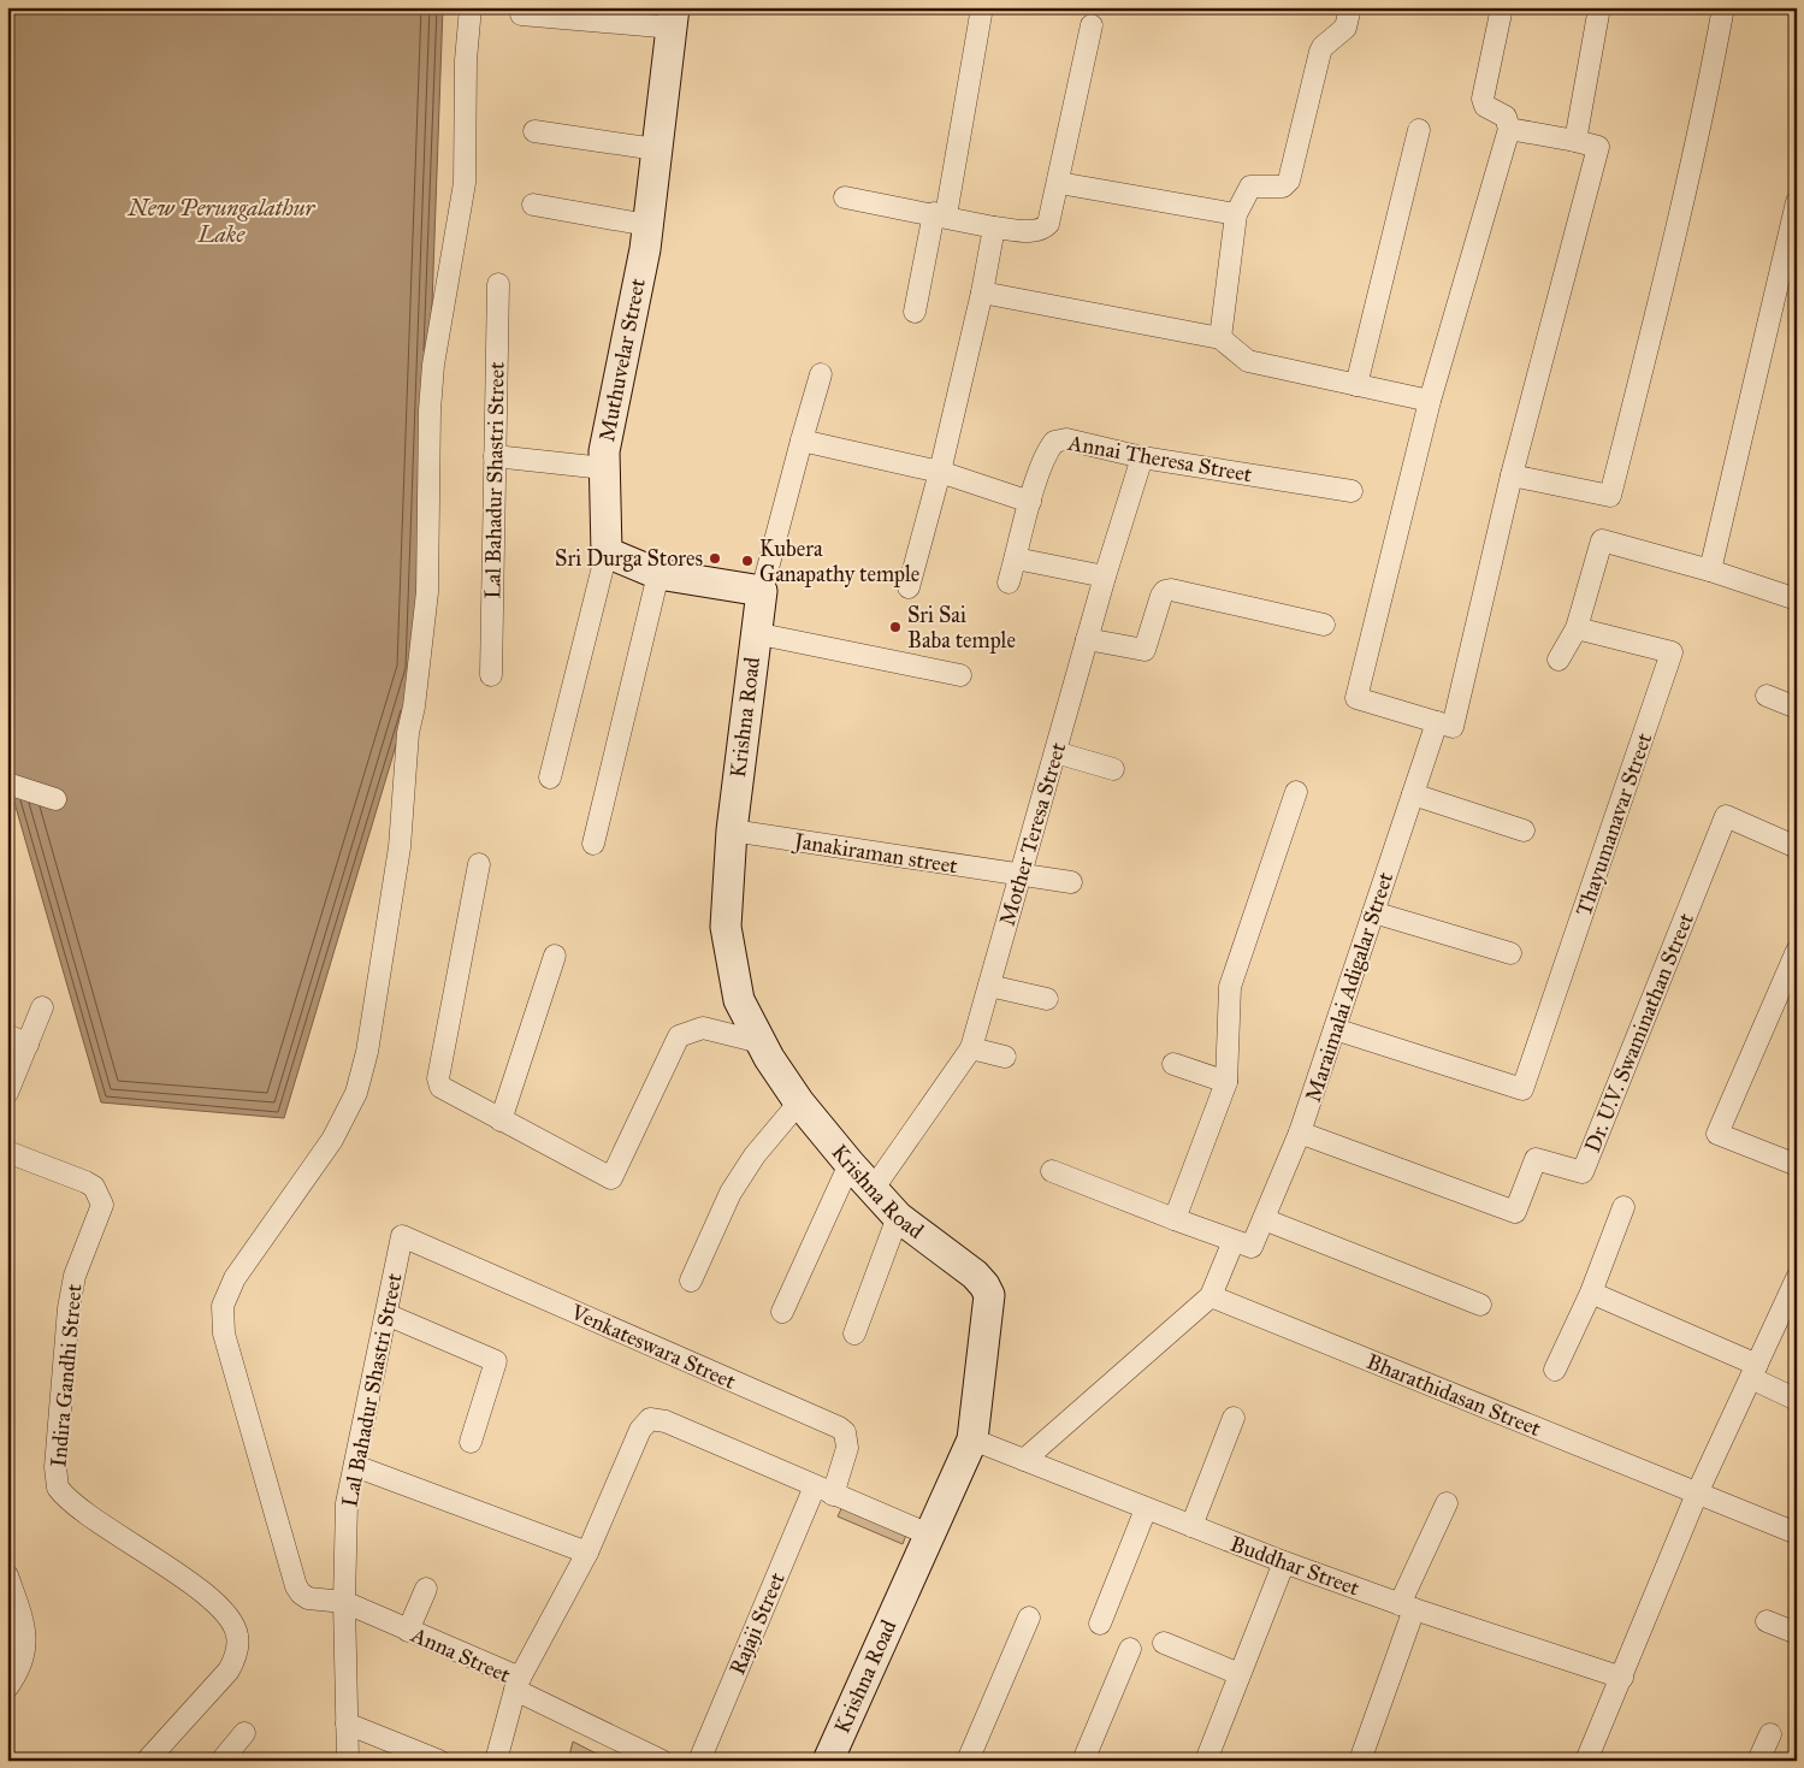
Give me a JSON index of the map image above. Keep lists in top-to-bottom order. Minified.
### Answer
{"streets":{"street":["Muthuvelar Street","Annai Theresa Street","Lal Bahadur Shastri Street","Krishna Road","Thayumanavar Street","Mother Teresa Street","Janakiraman street","Maraimalai Adigalar Street","Dr. U.V. Swaminathan Street","Venkateswara Street","Indira Gandhi Street","Bharathidasan Street","Buddhar Street","Rajaji Street","Anna Street"]},"crossings":[["Annai Theresa Street","Mother Teresa Street"],["Lal Bahadur Shastri Street","Venkateswara Street"],["Lal Bahadur Shastri Street","Anna Street"],["Krishna Road","Mother Teresa Street"],["Krishna Road","Janakiraman street"],["Krishna Road","Buddhar Street"],["Thayumanavar Street","Maraimalai Adigalar Street"],["Mother Teresa Street","Janakiraman street"],["Maraimalai Adigalar Street","Dr. U.V. Swaminathan Street"],["Maraimalai Adigalar Street","Bharathidasan Street"],["Venkateswara Street","Rajaji Street"]],"water":["New Perungalathur Lake"],"places":["Sri Durga Stores","Kubera Ganapathy temple","Sri Sai Baba temple"]}
